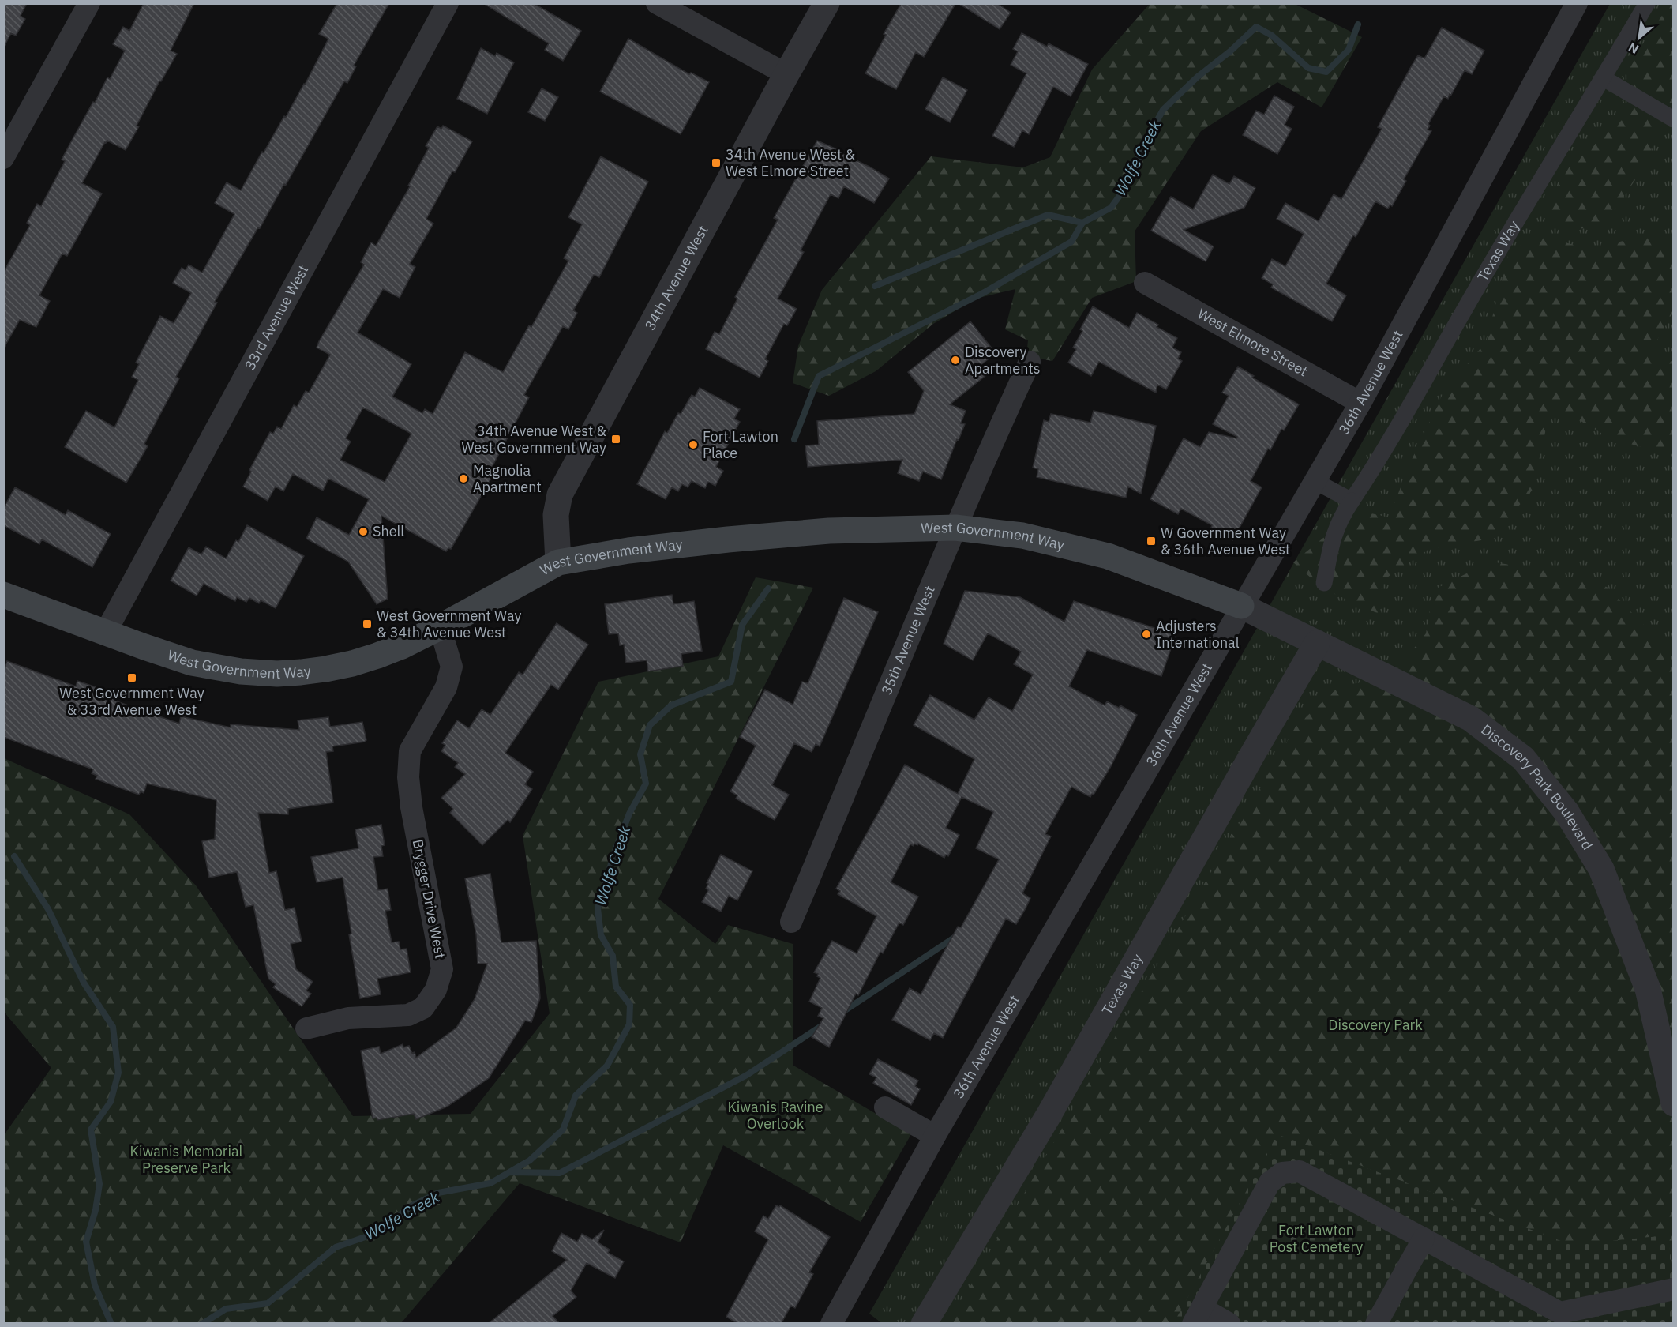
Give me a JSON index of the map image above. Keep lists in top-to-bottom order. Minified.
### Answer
{"streets":{"main road":["West Government Way"],"street":["Texas Way","34th Avenue West","33rd Avenue West","West Elmore Street","36th Avenue West","35th Avenue West","Discovery Park Boulevard","Brygger Drive West"]},"crossings":[["Texas Way","Discovery Park Boulevard"],["34th Avenue West","West Government Way"],["33rd Avenue West","West Government Way"],["West Elmore Street","36th Avenue West"],["36th Avenue West","West Government Way"],["36th Avenue West","Discovery Park Boulevard"],["West Government Way","35th Avenue West"],["West Government Way","Discovery Park Boulevard"],["West Government Way","Brygger Drive West"]],"water":["Wolfe Creek"],"parks":["Discovery Park","Kiwanis Ravine Overlook","Kiwanis Memorial Preserve Park","Fort Lawton Post Cemetery"],"places":{"transit":["34th Avenue West & West Elmore Street","34th Avenue West & West Government Way","W Government Way & 36th Avenue West","West Government Way & 34th Avenue West","West Government Way & 33rd Avenue West"],"other":["Discovery Apartments","Fort Lawton Place","Magnolia Apartment","Shell","Adjusters International"]},"north":"bottom left"}
